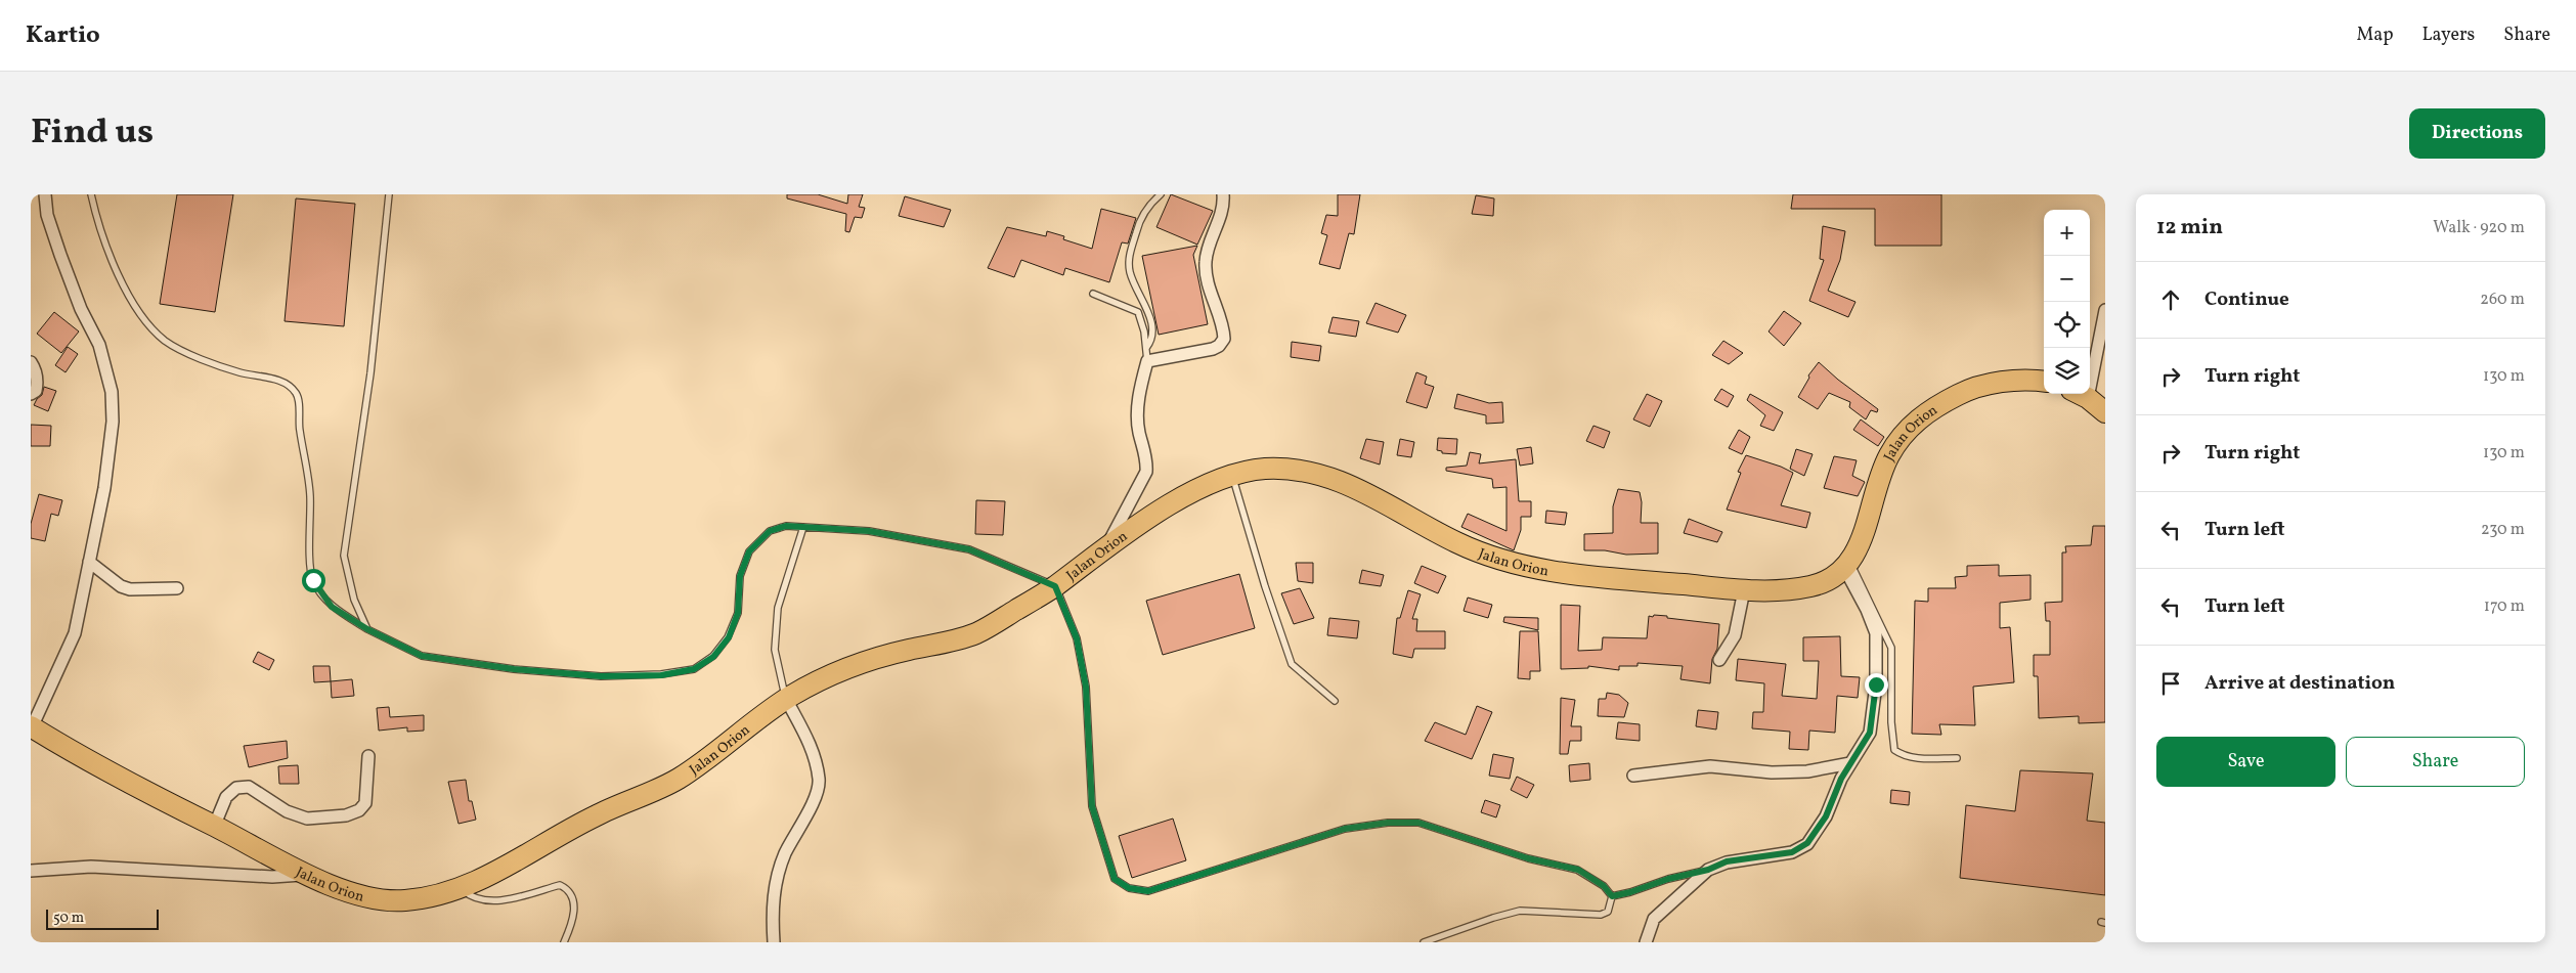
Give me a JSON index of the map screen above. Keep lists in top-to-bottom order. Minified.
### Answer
{"streets":{"highway":["Jalan Orion"]},"scale_bar":"50 m","page":{"header":"Kartio","nav":["Map","Layers","Share"],"title":"Find us","buttons":["Directions",["Save","Share"]],"heading":["12 min","Walk · 920 m"],"map_buttons":["+","−"],"list":[["Continue","260 m"],["Turn right","130 m"],["Turn right","130 m"],["Turn left","230 m"],["Turn left","170 m"],"Arrive at destination"],"scale":"50 m"}}
